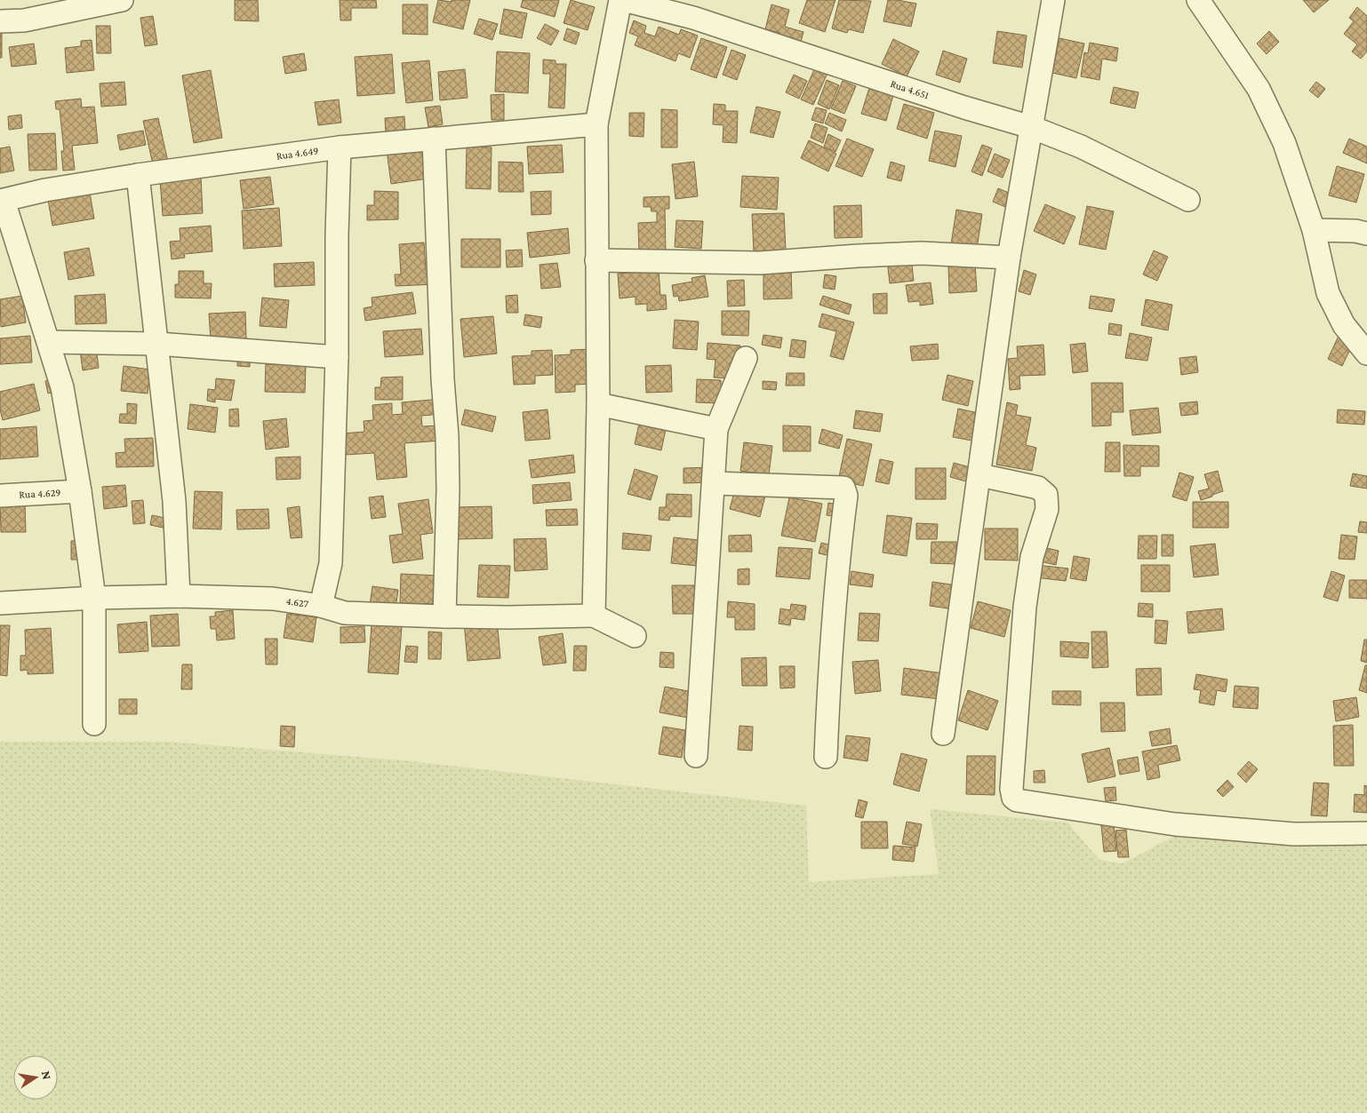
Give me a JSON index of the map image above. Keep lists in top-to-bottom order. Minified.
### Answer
{"streets":{"street":["Rua 4.651","Rua 4.649","Rua 4.629","4.627"]},"north":"right"}
